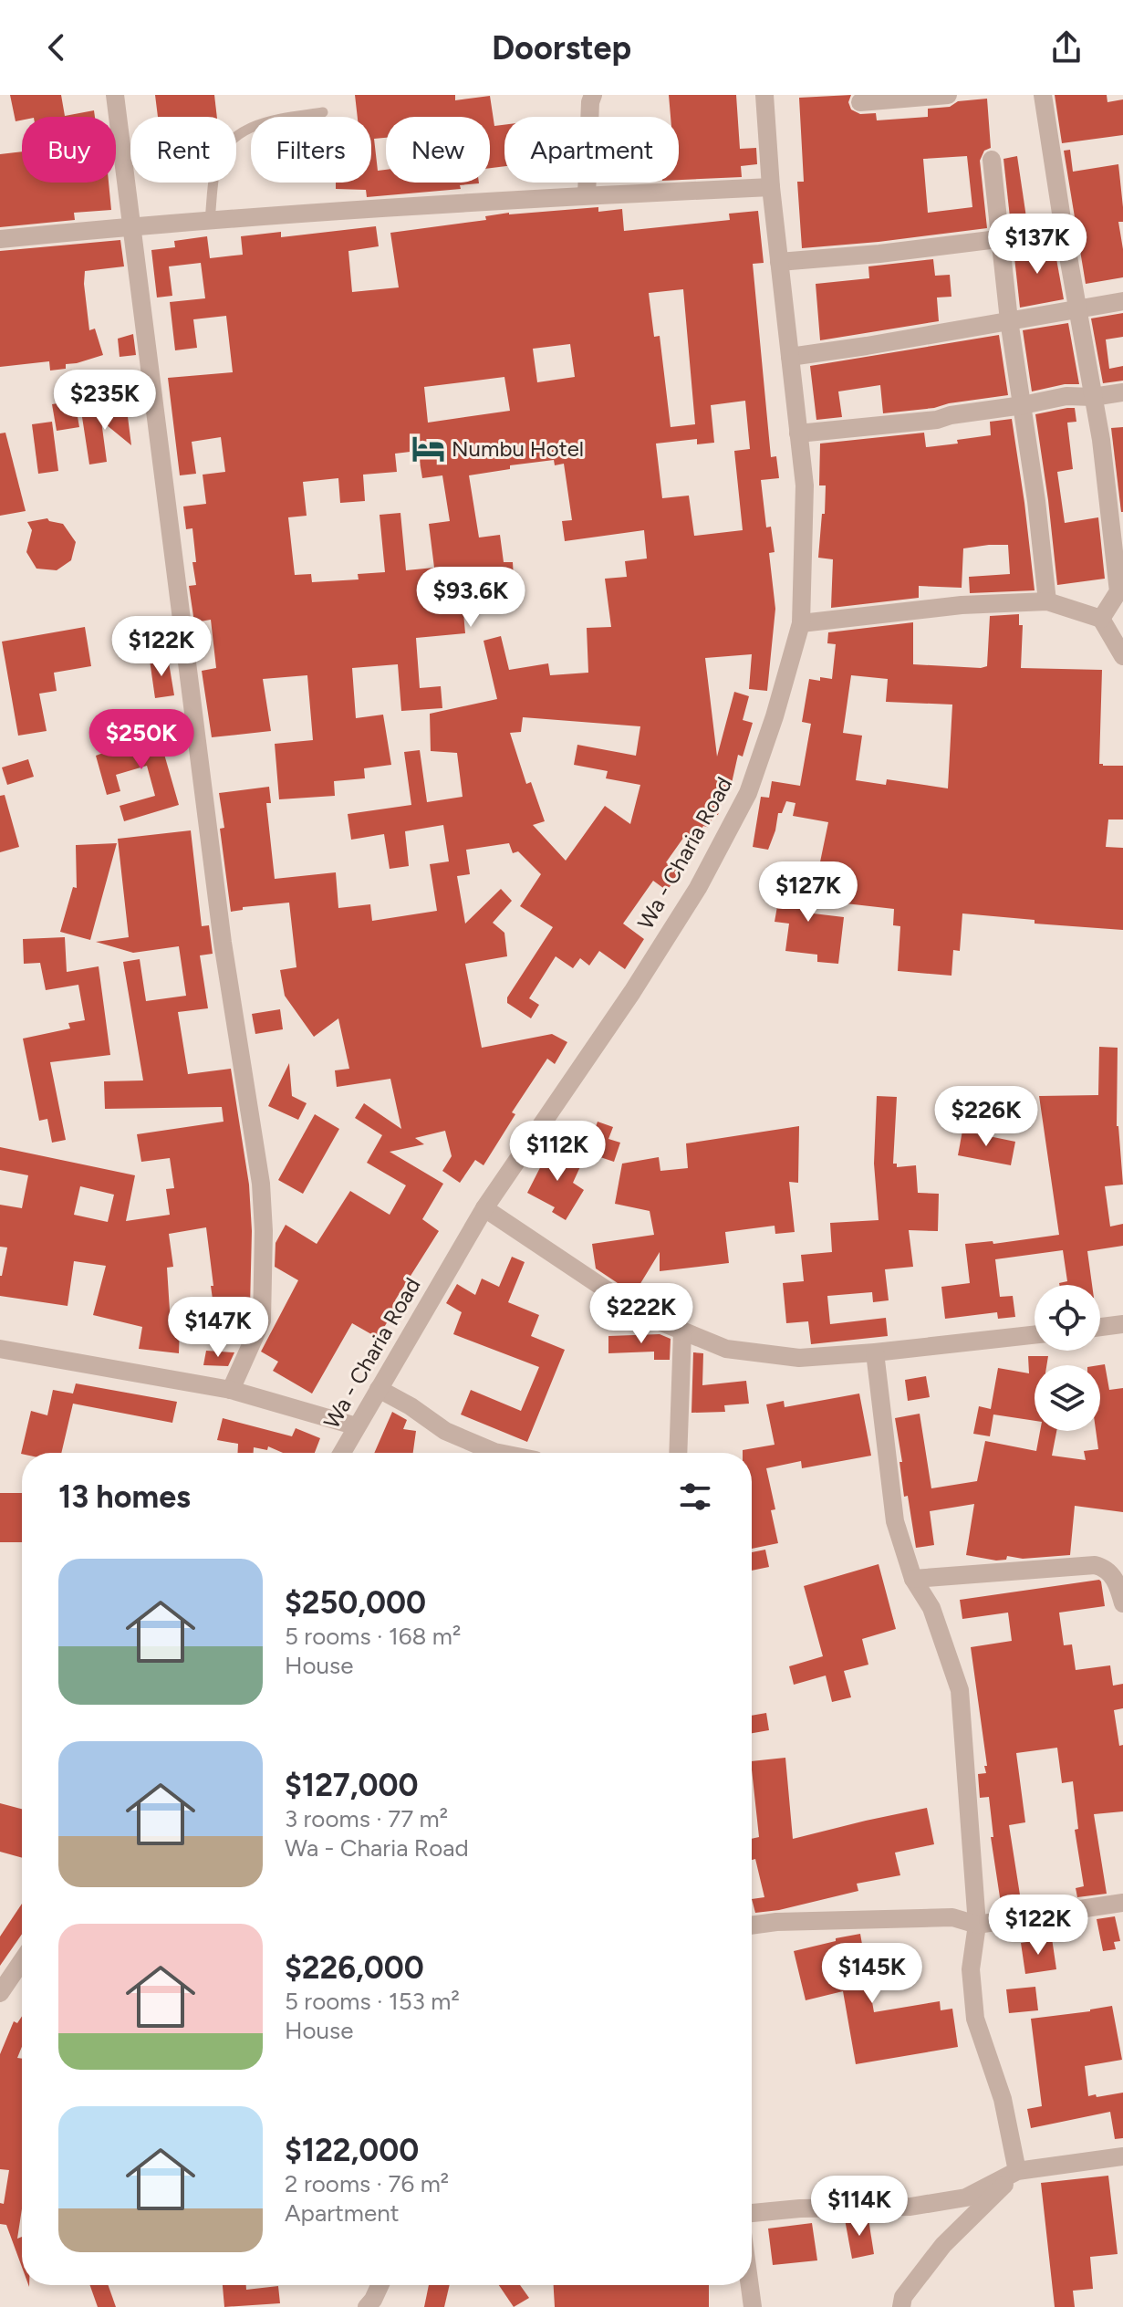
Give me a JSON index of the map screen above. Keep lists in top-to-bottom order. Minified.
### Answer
{"streets":{"street":["Wa - Charia Road"]},"places":{"hotel":["Numbu Hotel"]},"page":{"header":"Doorstep","chip":["Buy","Rent","Filters","New","Apartment"],"price":["$137K","$235K","$93.6K","$122K","$250K","$127K","$226K","$112K","$222K","$147K","$122K","$145K","$114K"],"heading":"13 homes","list":[{"name":"$250,000","note":"5 rooms · 168 m² · House"},{"name":"$127,000","note":"3 rooms · 77 m² · Wa - Charia Road"},{"name":"$226,000","note":"5 rooms · 153 m² · House"},{"name":"$122,000","note":"2 rooms · 76 m² · Apartment"}]}}
